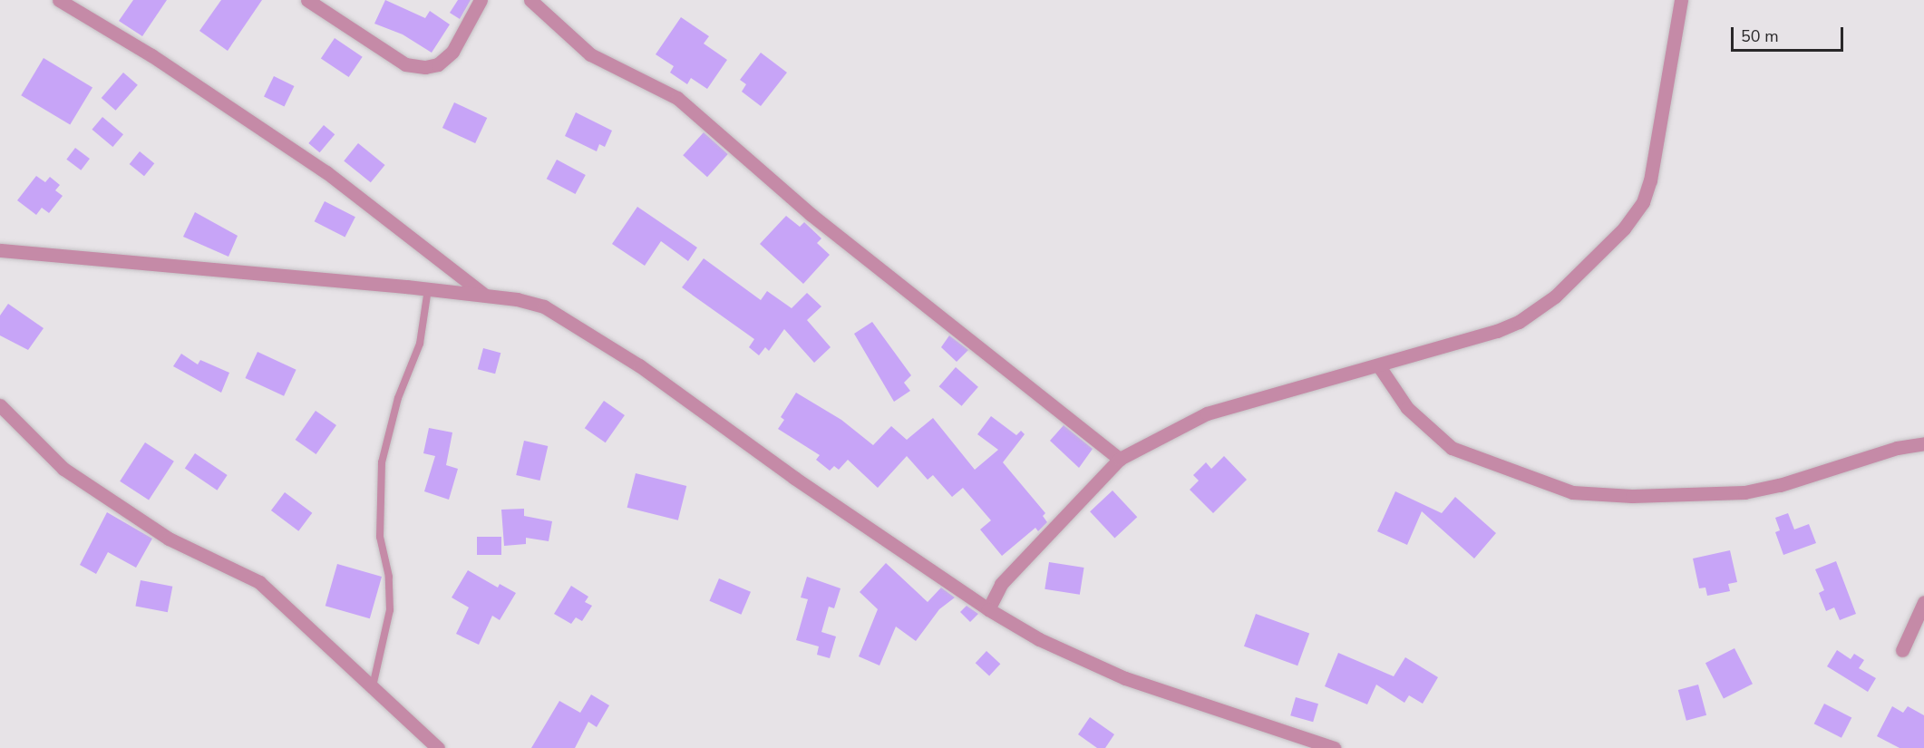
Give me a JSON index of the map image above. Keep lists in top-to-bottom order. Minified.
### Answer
{"scale_bar":"50 m"}
